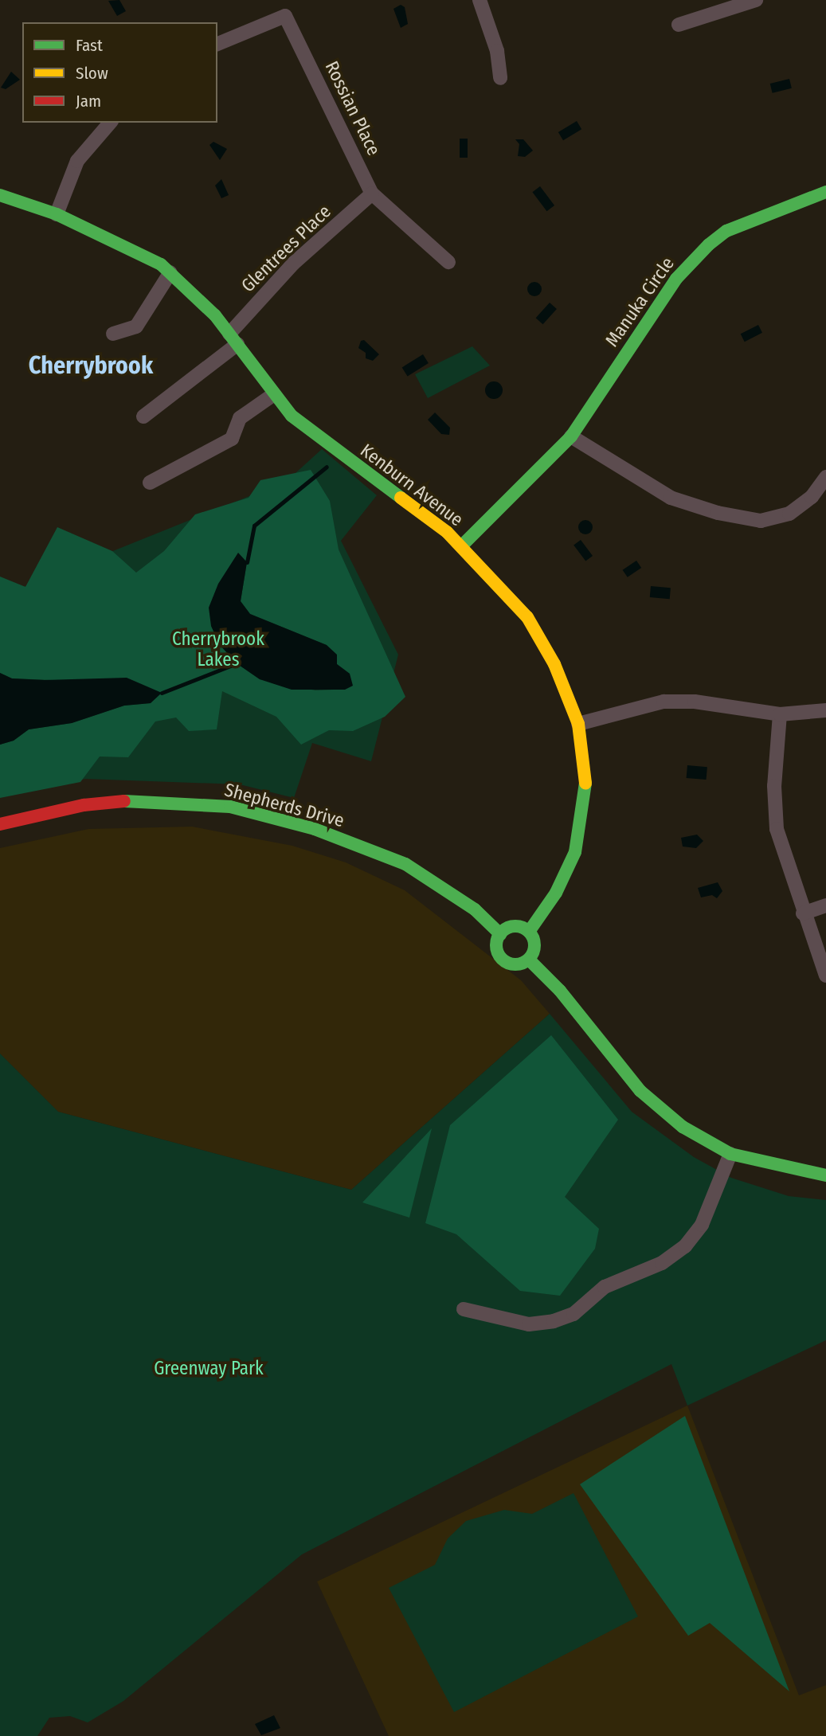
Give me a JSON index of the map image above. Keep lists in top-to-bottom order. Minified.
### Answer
{"streets":{"street":["Rossian Place","Glentrees Place","Manuka Circle","Kenburn Avenue","Shepherds Drive"]},"crossings":[["Rossian Place","Glentrees Place"],["Glentrees Place","Kenburn Avenue"],["Manuka Circle","Kenburn Avenue"],["Kenburn Avenue","Shepherds Drive"]],"districts":["Cherrybrook"],"parks":["Cherrybrook Lakes","Greenway Park"],"legend":["Fast","Slow","Jam"]}
